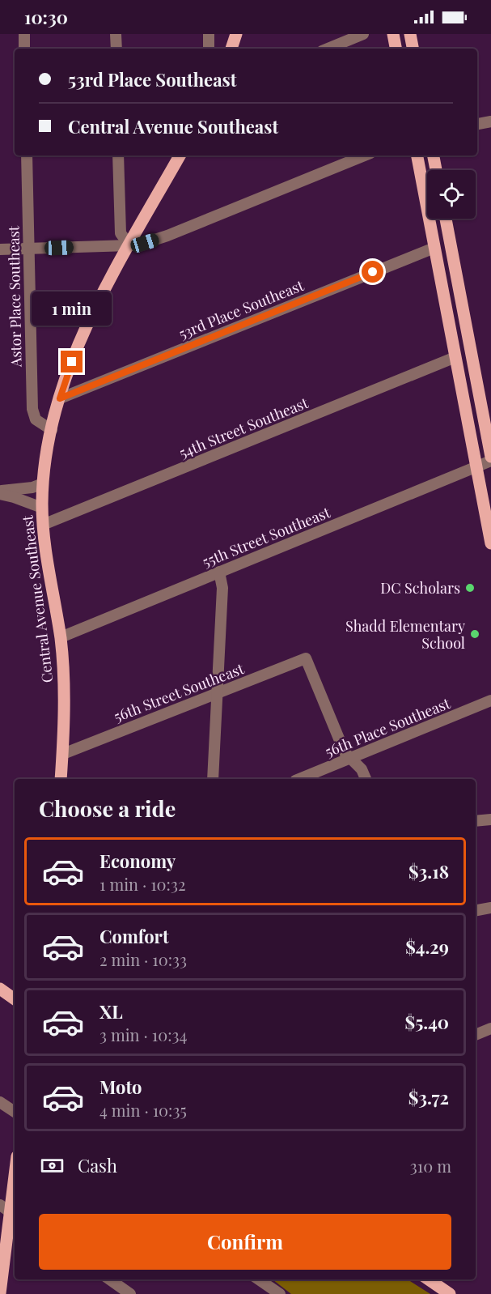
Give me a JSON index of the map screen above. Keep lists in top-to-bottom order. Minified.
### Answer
{"streets":{"main road":["Central Avenue Southeast"],"street":["Astor Place Southeast","53rd Place Southeast","54th Street Southeast","55th Street Southeast","56th Street Southeast","56th Place Southeast"]},"crossings":[["Astor Place Southeast","Central Avenue Southeast"],["53rd Place Southeast","Central Avenue Southeast"],["54th Street Southeast","Central Avenue Southeast"],["55th Street Southeast","Central Avenue Southeast"],["Central Avenue Southeast","56th Street Southeast"],["56th Street Southeast","56th Place Southeast"]],"places":["DC Scholars","Shadd Elementary School"],"page":{"status":"10:30","banner":["53rd Place Southeast","Central Avenue Southeast"],"bubble":"1 min","heading":"Choose a ride","list":[{"name":"Economy","note":"1 min · 10:32","value":"$3.18"},{"name":"Comfort","note":"2 min · 10:33","value":"$4.29"},{"name":"XL","note":"3 min · 10:34","value":"$5.40"},{"name":"Moto","note":"4 min · 10:35","value":"$3.72"}],"pay":["Cash","310 m"],"buttons":"Confirm"}}
